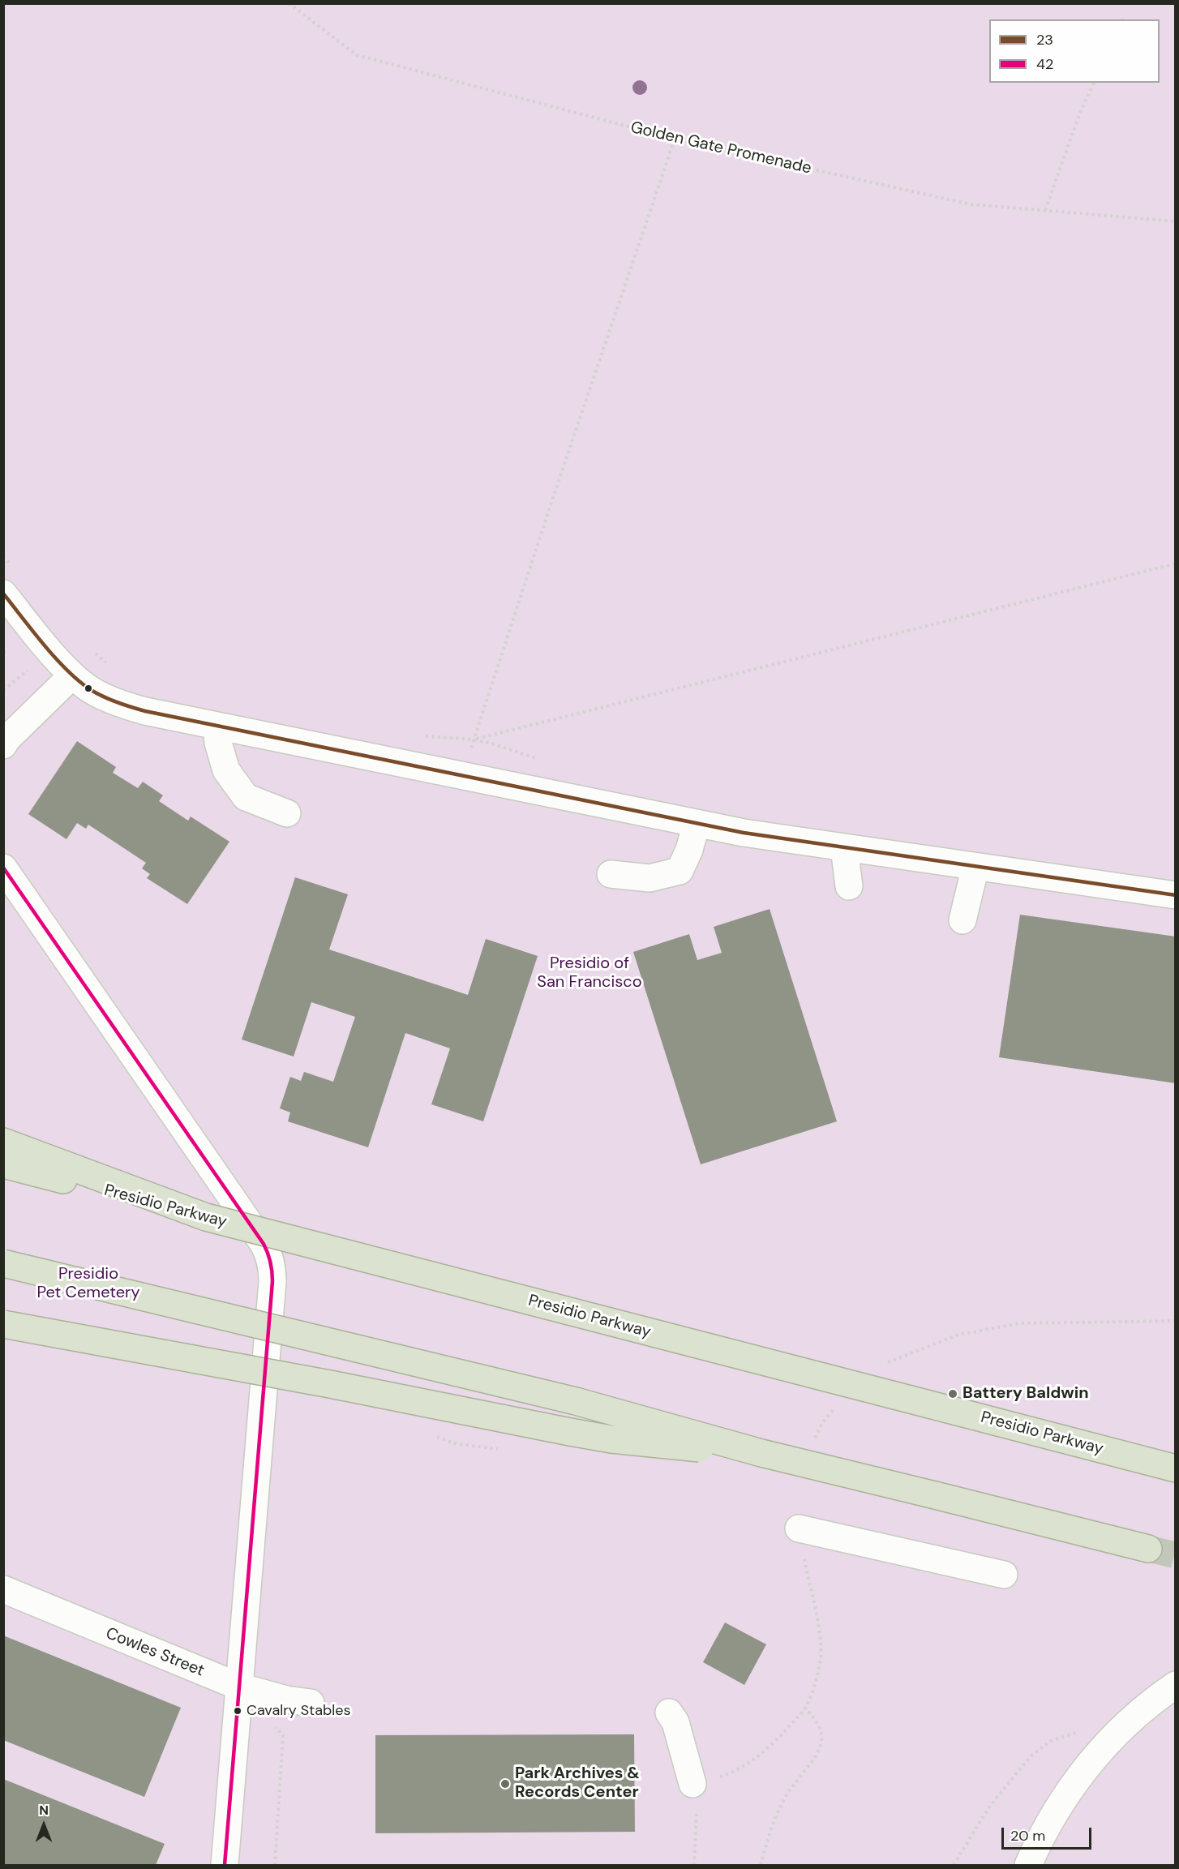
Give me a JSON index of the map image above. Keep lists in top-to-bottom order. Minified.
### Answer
{"streets":{"highway":["Presidio Parkway"],"street":["Cowles Street"],"path":["Golden Gate Promenade"]},"parks":["Presidio of San Francisco","Presidio Pet Cemetery"],"places":["Battery Baldwin","Cavalry Stables","Park Archives & Records Center"],"lines":["transit line 23","transit line 42"],"legend":["23","42"],"scale_bar":"20 m","north":"top"}
